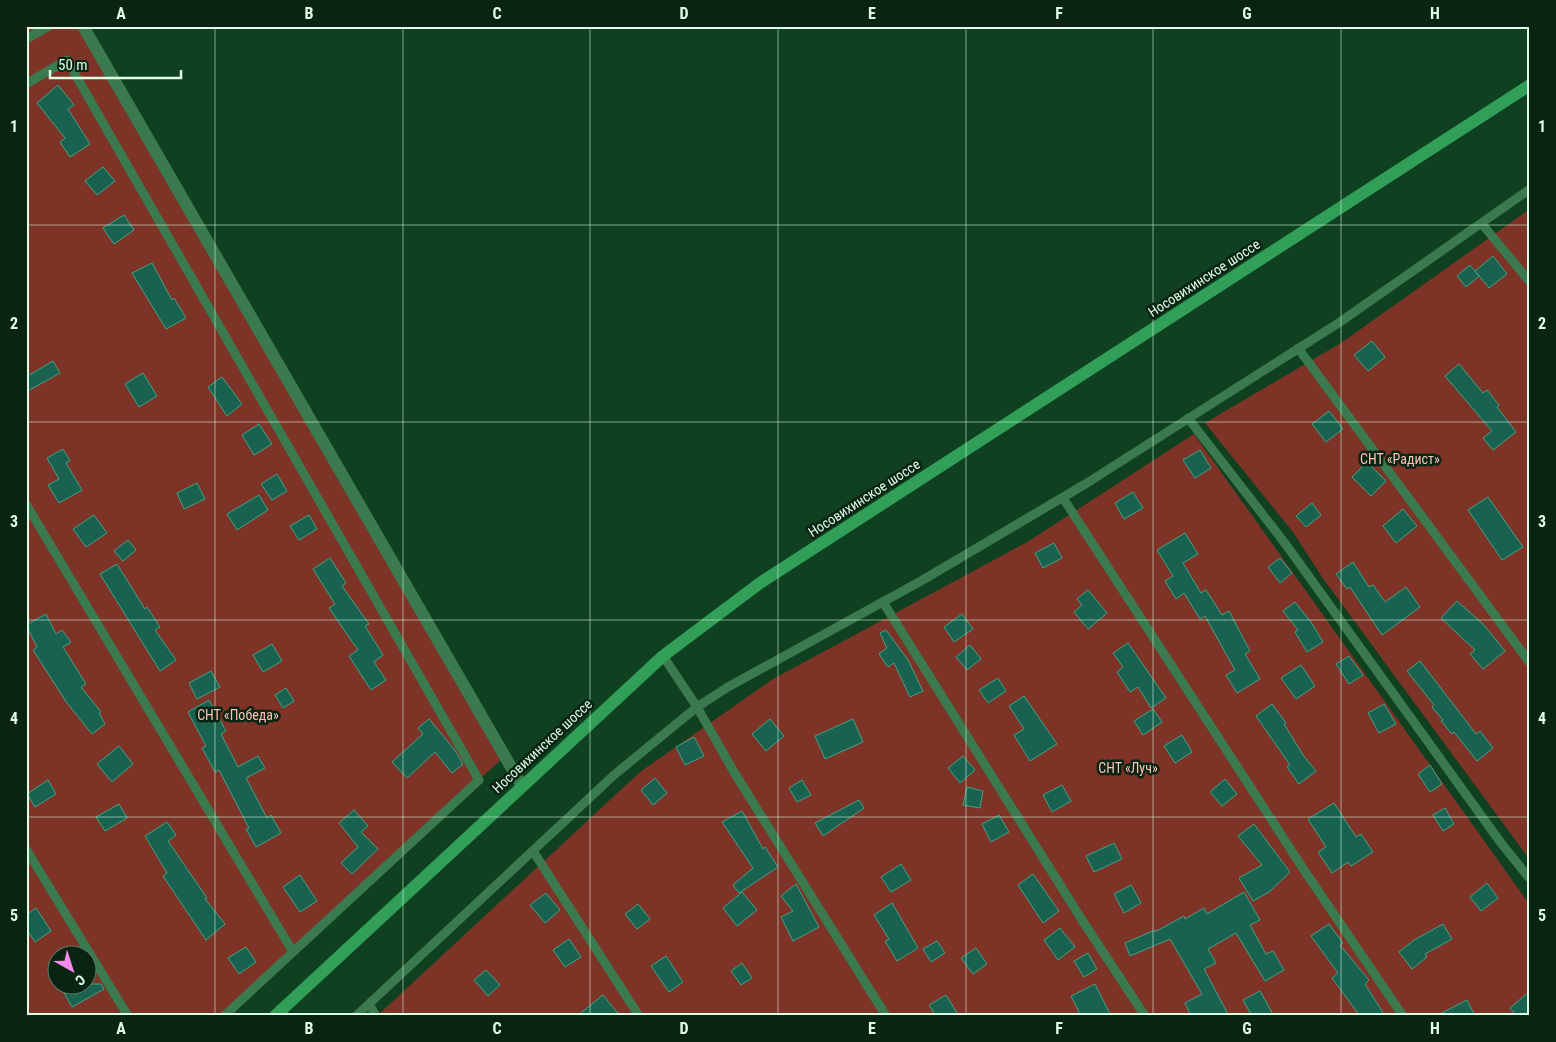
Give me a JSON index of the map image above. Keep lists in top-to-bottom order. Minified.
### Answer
{"streets":{"main road":["Носовихинское шоссе"]},"parks":["СНТ «Радист»","СНТ «Победа»","СНТ «Луч»"],"scale_bar":"50 m","north":"bottom right","grid":{"columns":["A","B","C","D","E","F","G","H"],"rows":["1","2","3","4","5"]}}
